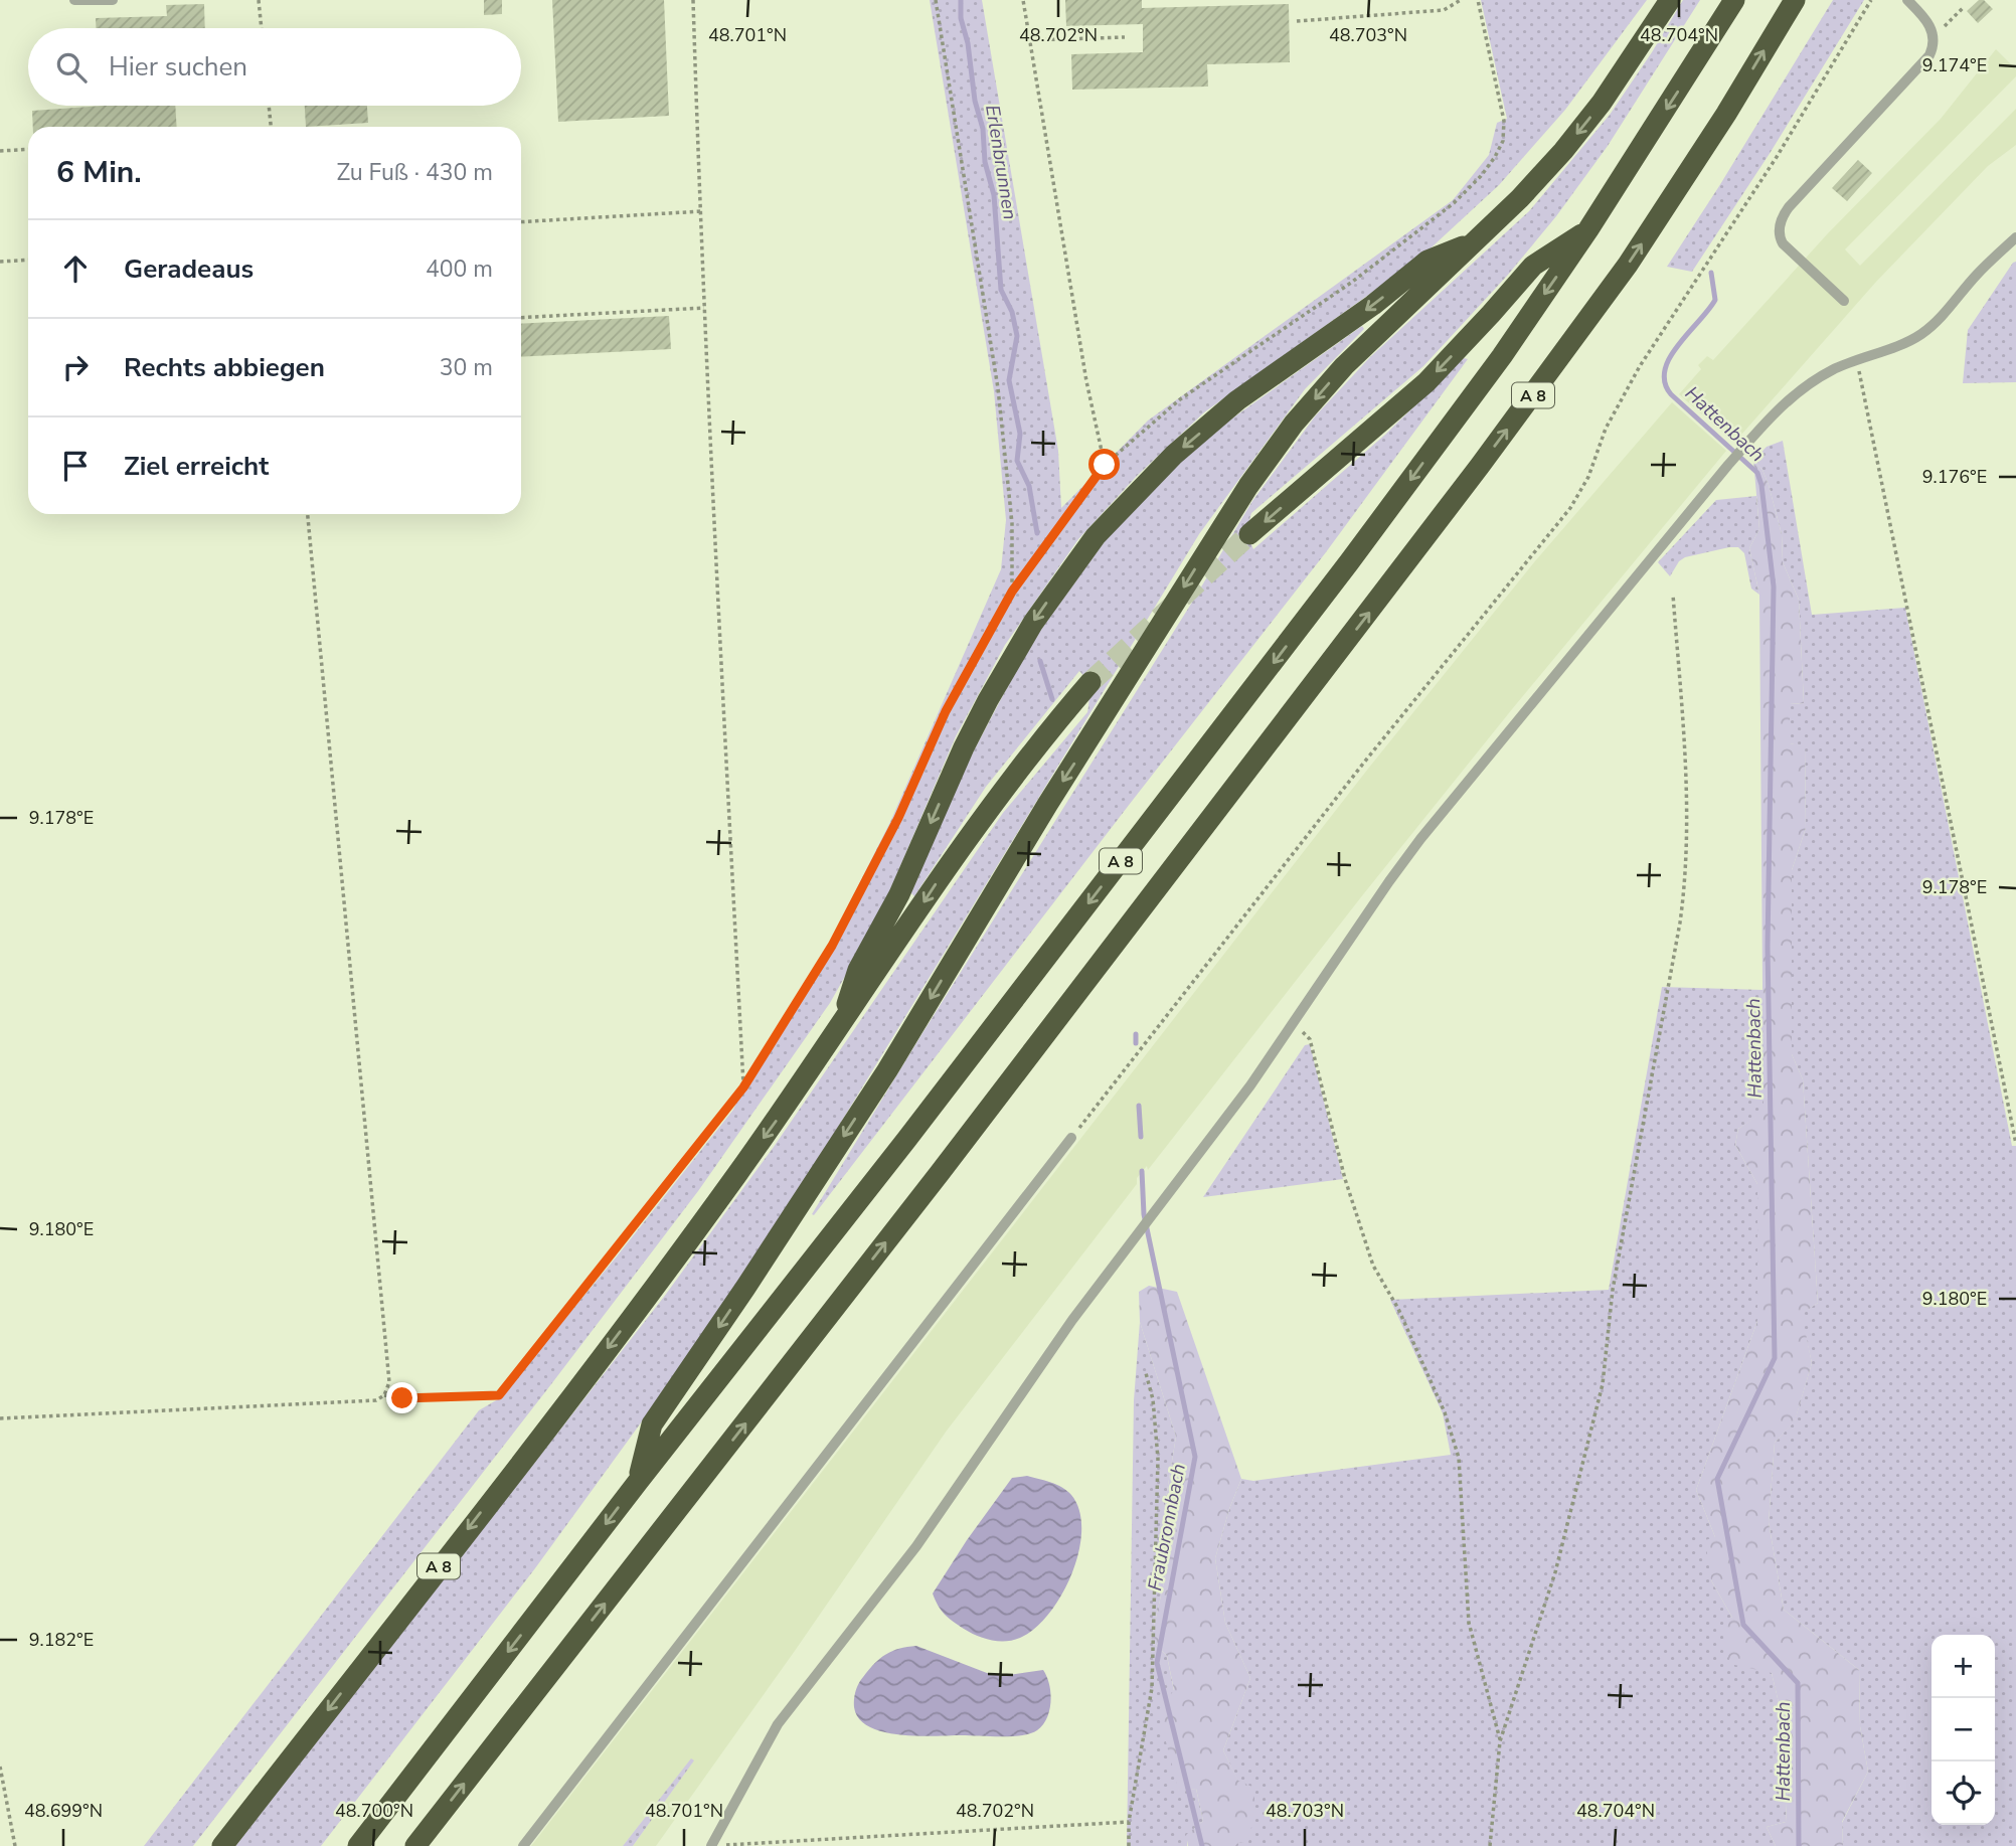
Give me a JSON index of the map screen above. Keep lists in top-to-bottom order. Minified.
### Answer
{"streets":{"highway":["A 8"]},"water":["Erlenbrunnen","Hattenbach","Fraubronnbach"],"page":{"search":"Hier suchen","heading":["6 Min.","Zu Fuß · 430 m"],"list":[["Geradeaus","400 m"],["Rechts abbiegen","30 m"],"Ziel erreicht"],"map_buttons":["+","−"]},"coordinates":["48.701°N","48.702°N","48.703°N","48.704°N","9.174°E","9.176°E","9.178°E","9.180°E","9.182°E","48.699°N","48.700°N"]}
